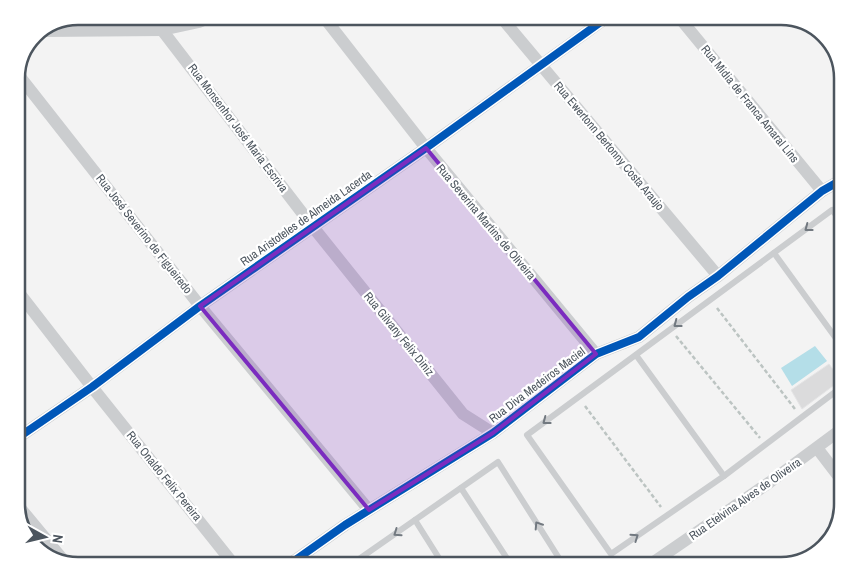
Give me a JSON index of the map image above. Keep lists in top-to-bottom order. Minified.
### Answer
{"streets":{"street":["Rua Midia de Franca Amaral Lins","Rua Monsenhor José Maria Escriva","Rua Ewertonn Bertonny Costa Araujo","Rua Aristoteles de Almeida Lacerda","Rua Severina Martins de Oliveira","Rua José Severino de Figueiredo","Rua Gilvany Felix Diniz","Rua Diva Medeiros Maciel","Rua Onaldo Felix Pereira","Rua Etelvina Alves de Oliveira"]},"crossings":[["Rua Midia de Franca Amaral Lins","Rua Diva Medeiros Maciel"],["Rua Monsenhor José Maria Escriva","Rua Aristoteles de Almeida Lacerda"],["Rua Monsenhor José Maria Escriva","Rua Gilvany Felix Diniz"],["Rua Ewertonn Bertonny Costa Araujo","Rua Aristoteles de Almeida Lacerda"],["Rua Ewertonn Bertonny Costa Araujo","Rua Diva Medeiros Maciel"],["Rua Aristoteles de Almeida Lacerda","Rua Severina Martins de Oliveira"],["Rua Aristoteles de Almeida Lacerda","Rua José Severino de Figueiredo"],["Rua Aristoteles de Almeida Lacerda","Rua Gilvany Felix Diniz"],["Rua Aristoteles de Almeida Lacerda","Rua Onaldo Felix Pereira"],["Rua Severina Martins de Oliveira","Rua Diva Medeiros Maciel"],["Rua José Severino de Figueiredo","Rua Diva Medeiros Maciel"],["Rua Gilvany Felix Diniz","Rua Diva Medeiros Maciel"]],"north":"right"}
